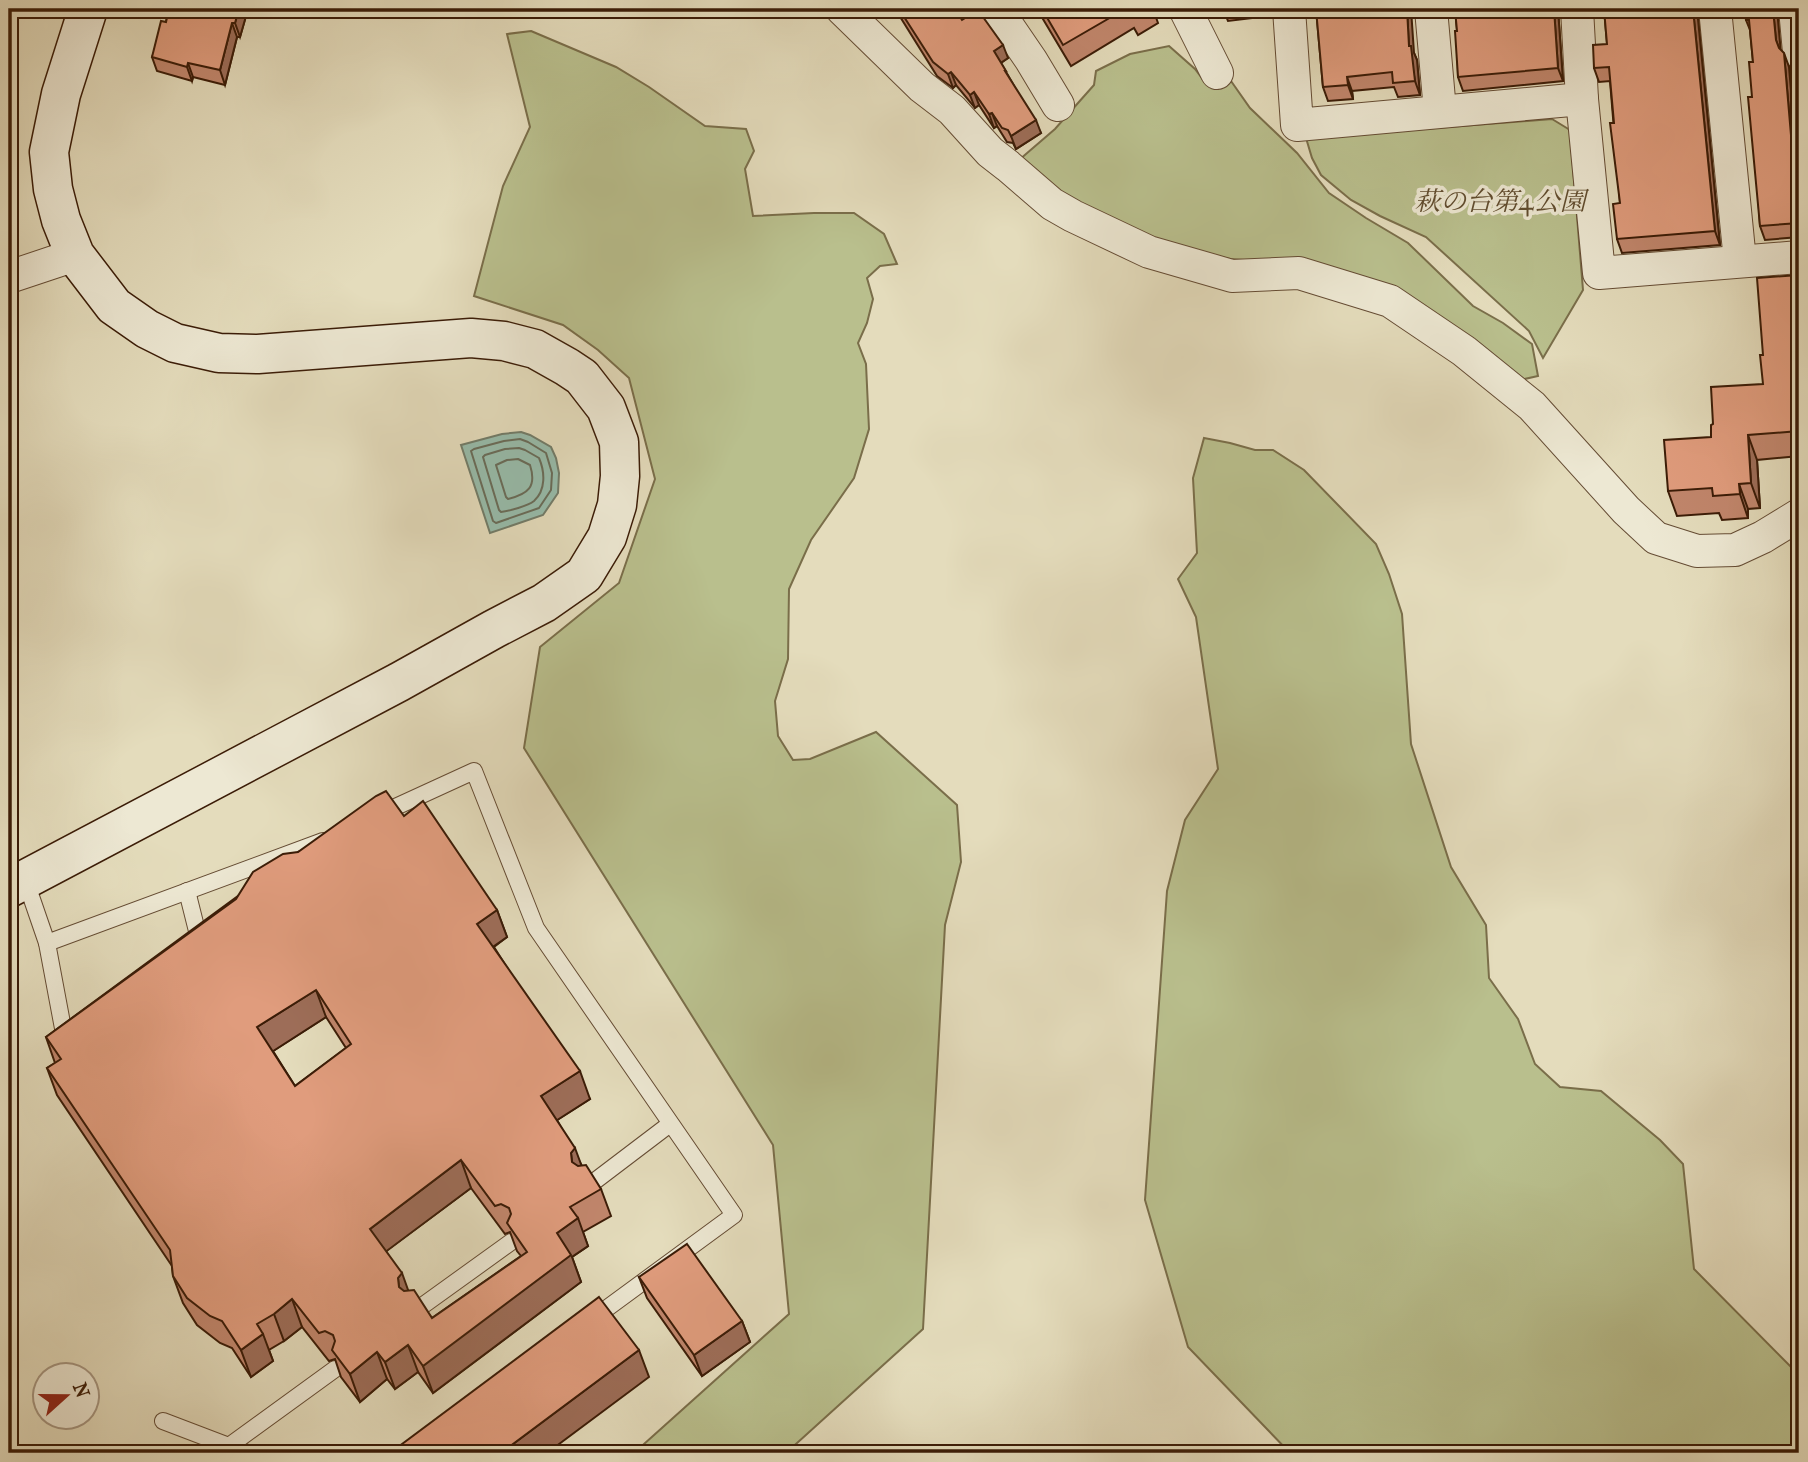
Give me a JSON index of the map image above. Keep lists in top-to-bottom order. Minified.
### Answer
{"parks":["萩の台第4公園"],"north":"right"}
